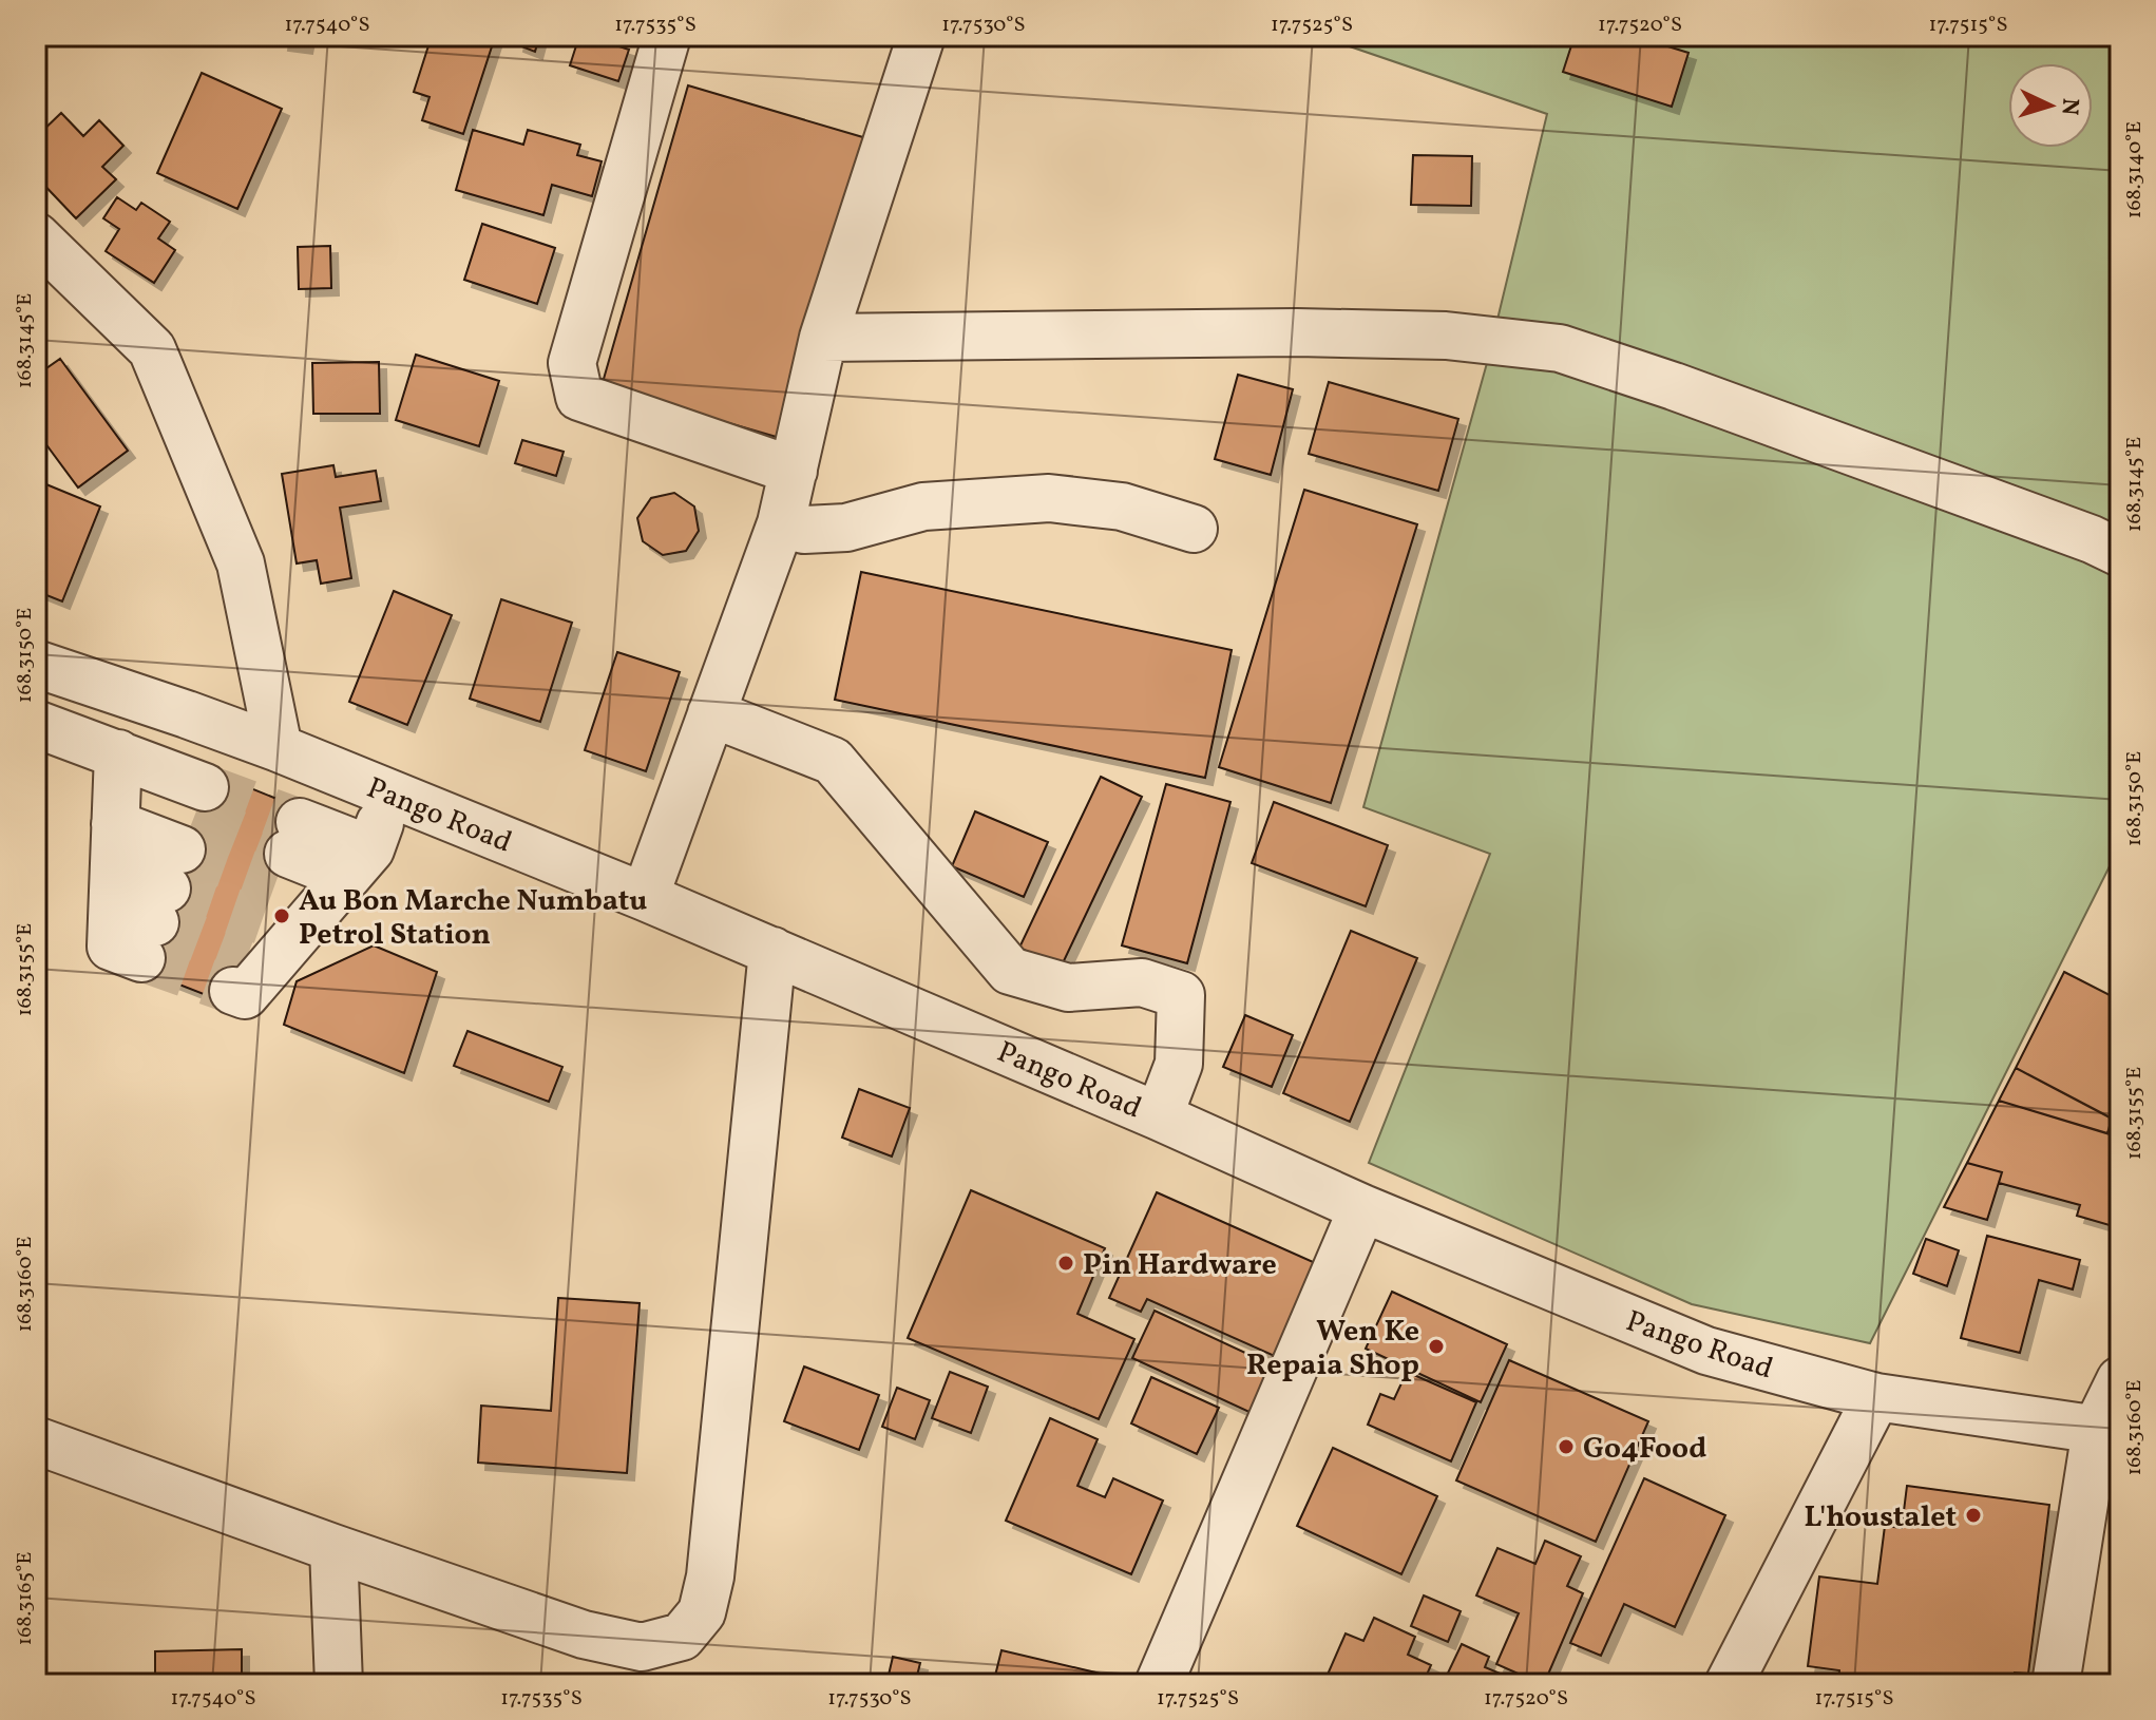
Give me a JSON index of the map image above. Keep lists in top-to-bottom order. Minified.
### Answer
{"streets":{"street":["Pango Road"]},"places":["Au Bon Marche Numbatu Petrol Station","Pin Hardware","Wen Ke Repaia Shop","Go4Food","L'houstalet"],"north":"right","coordinates":["17.7540°S","17.7535°S","17.7530°S","17.7525°S","17.7520°S","17.7515°S","168.3140°E","168.3145°E","168.3150°E","168.3155°E","168.3160°E","168.3165°E"]}
